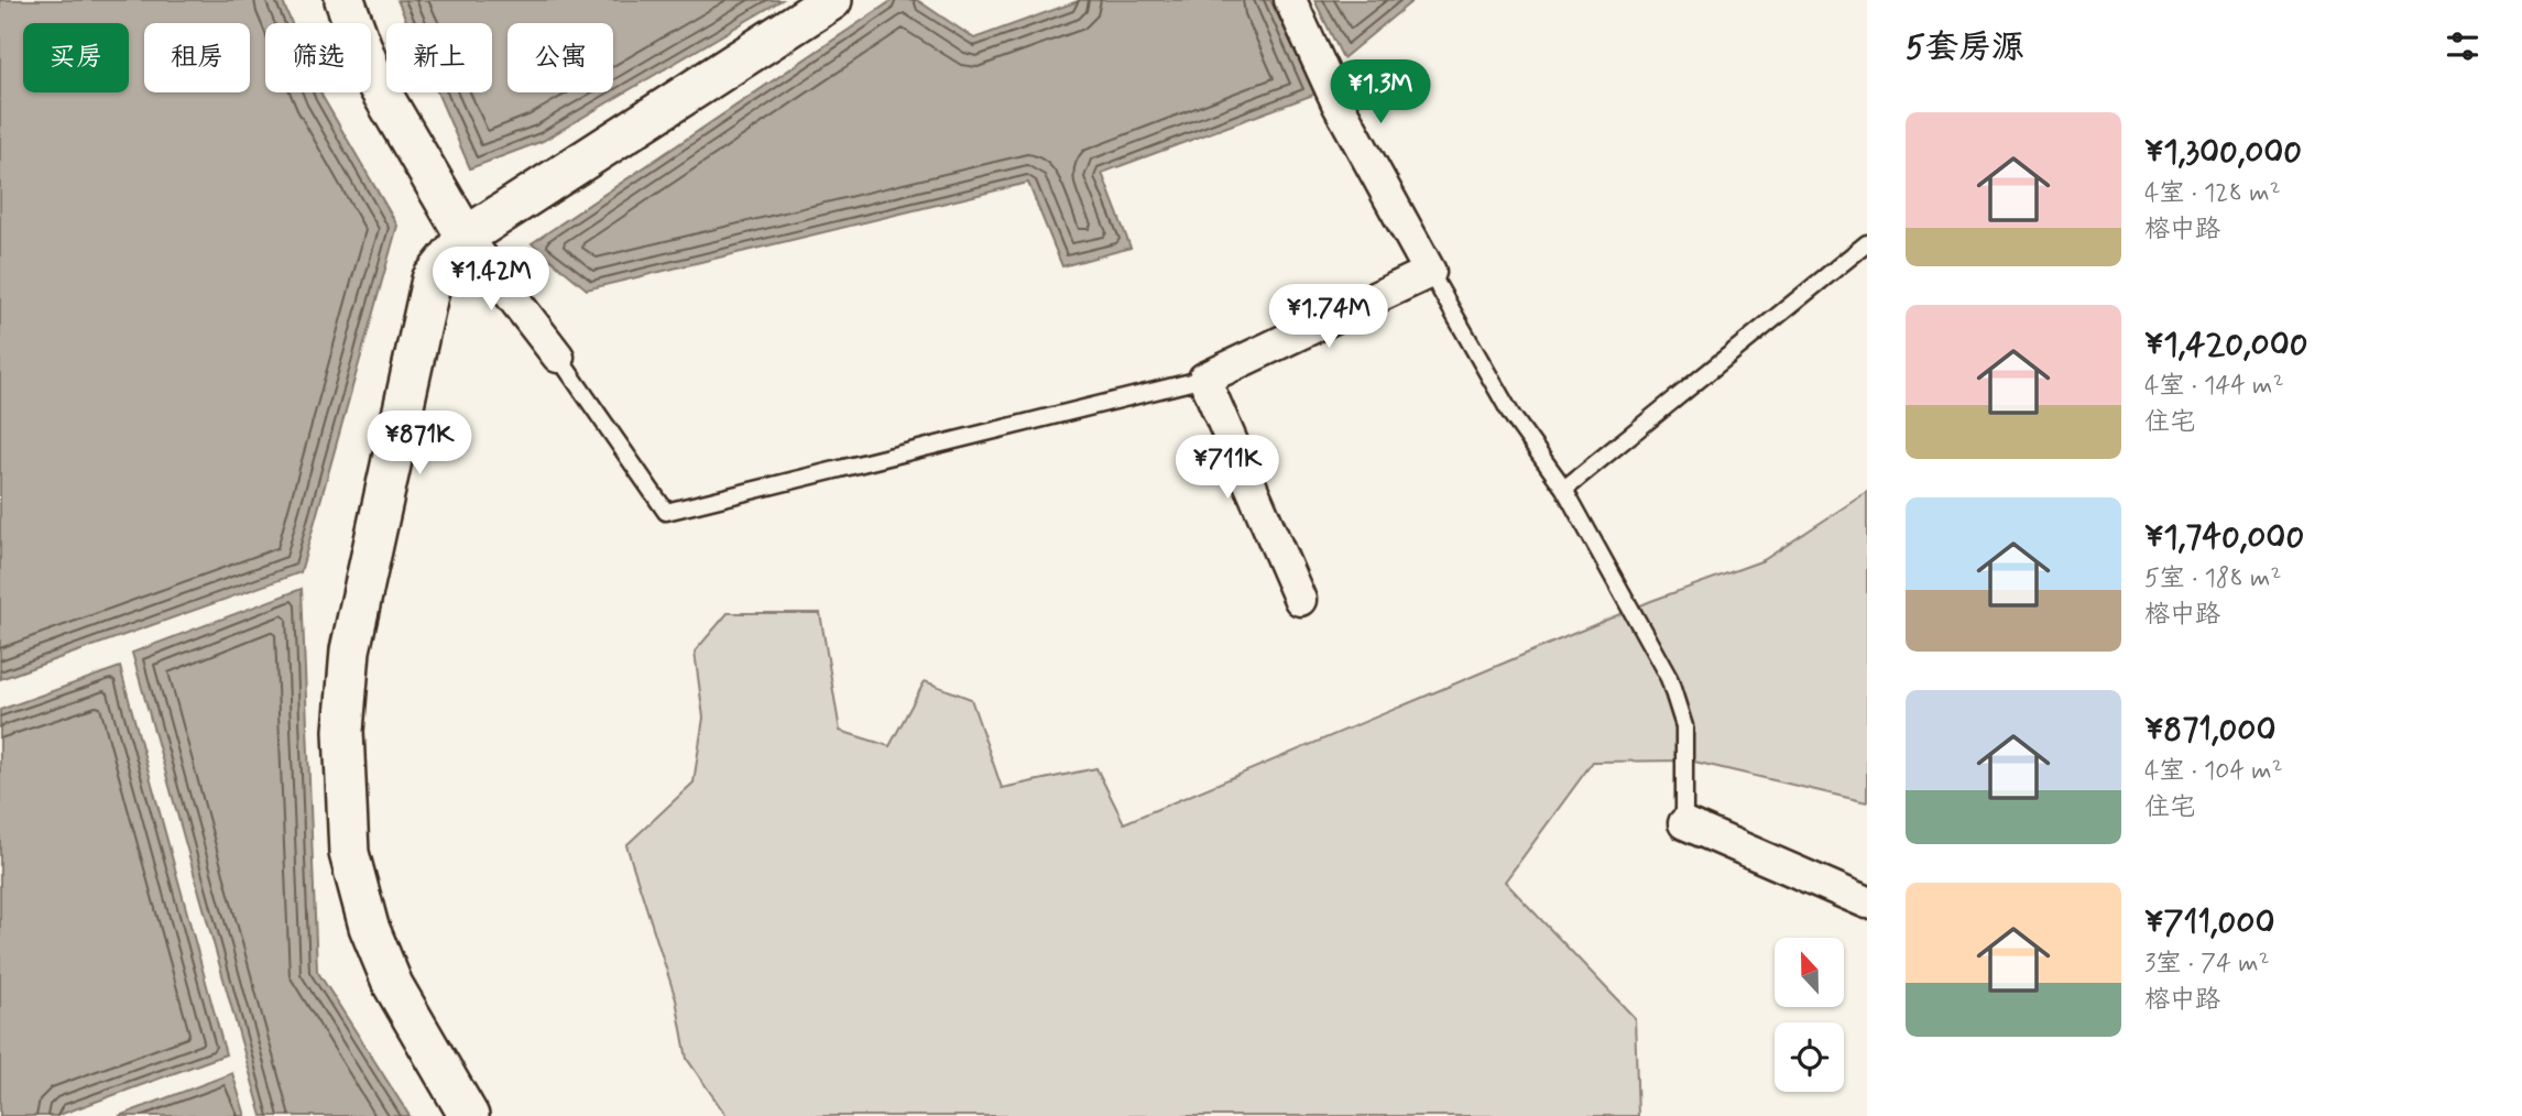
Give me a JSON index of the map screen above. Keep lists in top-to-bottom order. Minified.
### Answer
{"north":"top","page":{"heading":"5套房源","chip":["买房","租房","筛选","新上","公寓"],"price":["¥1.3M","¥1.42M","¥1.74M","¥871K","¥711K"],"list":[{"name":"¥1,300,000","note":"4室 · 128 m² · 榕中路"},{"name":"¥1,420,000","note":"4室 · 144 m² · 住宅"},{"name":"¥1,740,000","note":"5室 · 188 m² · 榕中路"},{"name":"¥871,000","note":"4室 · 104 m² · 住宅"},{"name":"¥711,000","note":"3室 · 74 m² · 榕中路"}]}}
